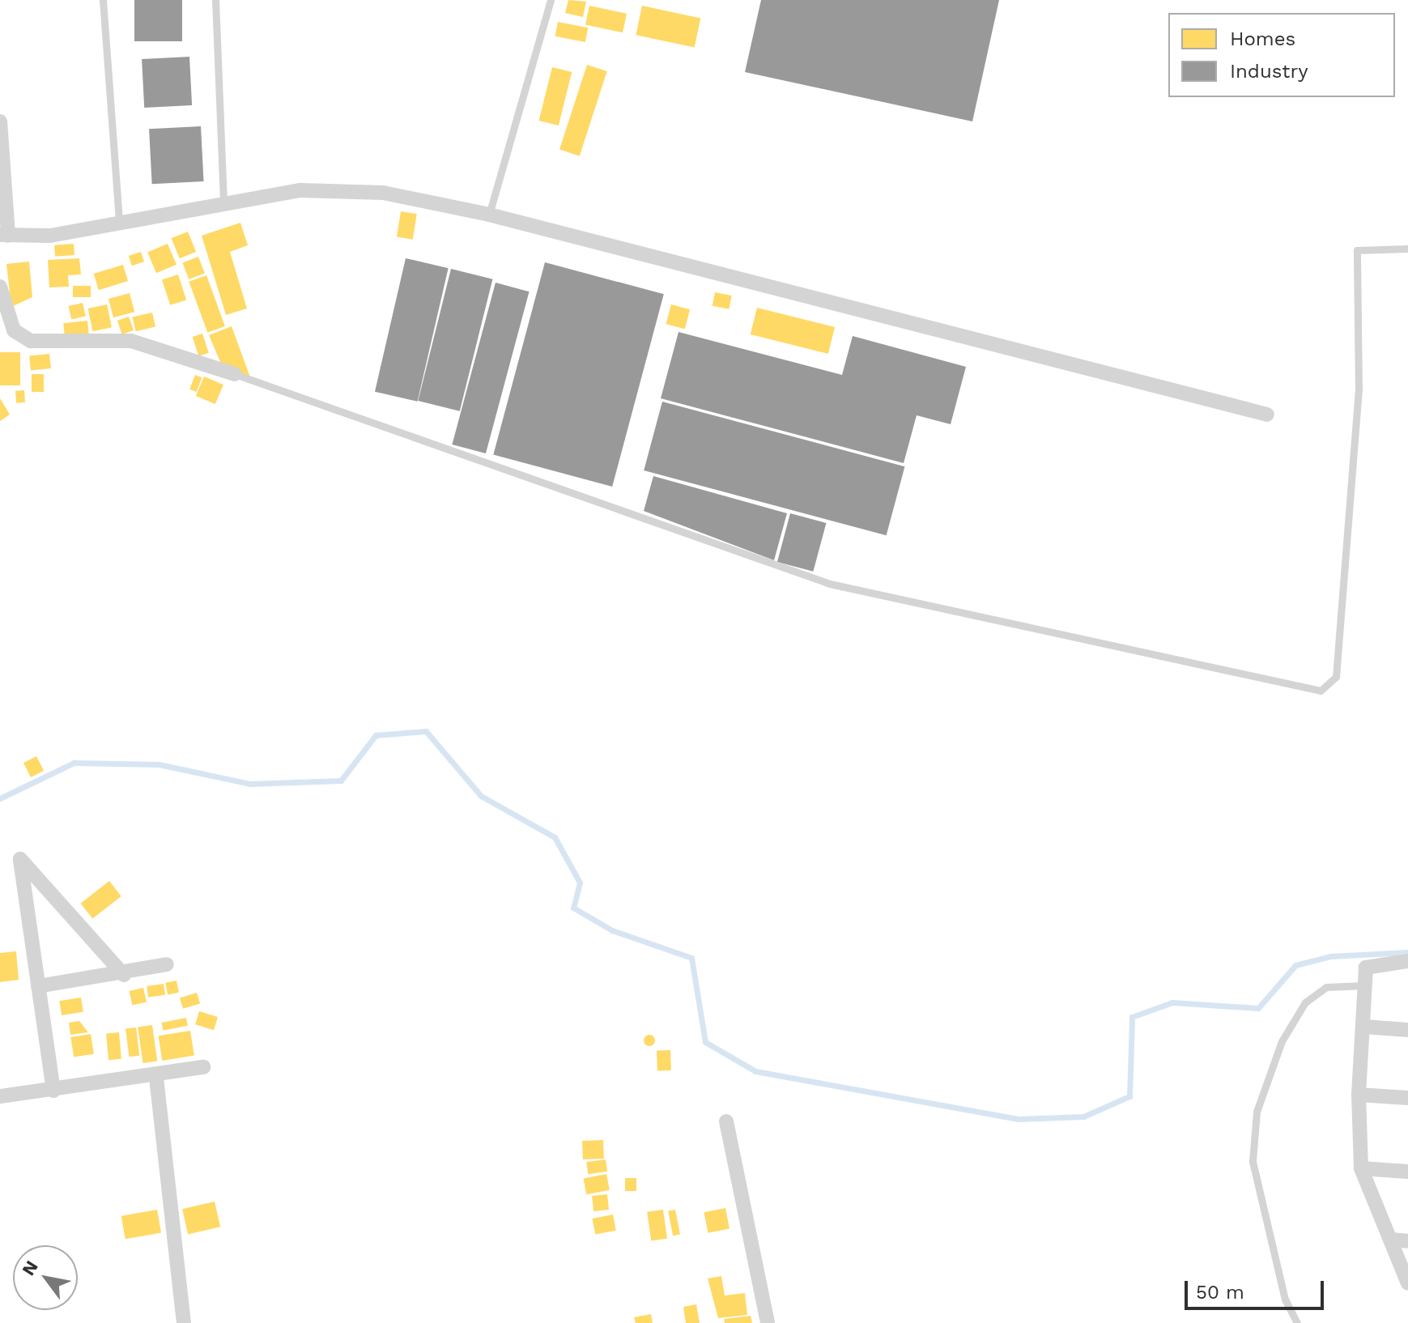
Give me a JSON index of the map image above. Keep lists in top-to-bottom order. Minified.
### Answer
{"legend":["Homes","Industry"],"scale_bar":"50 m","north":"top left"}
